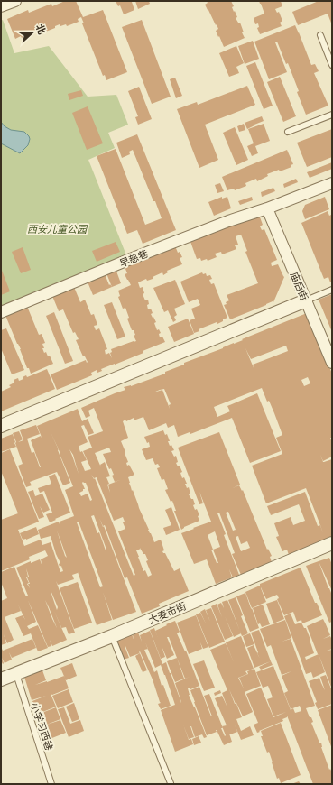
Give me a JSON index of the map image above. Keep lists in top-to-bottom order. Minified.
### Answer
{"streets":{"street":["早慈巷","庙后街","大麦市街"],"lane":["小学习西巷"]},"crossings":[["早慈巷","庙后街"],["大麦市街","小学习西巷"]],"parks":["西安儿童公园"],"north":"right"}
